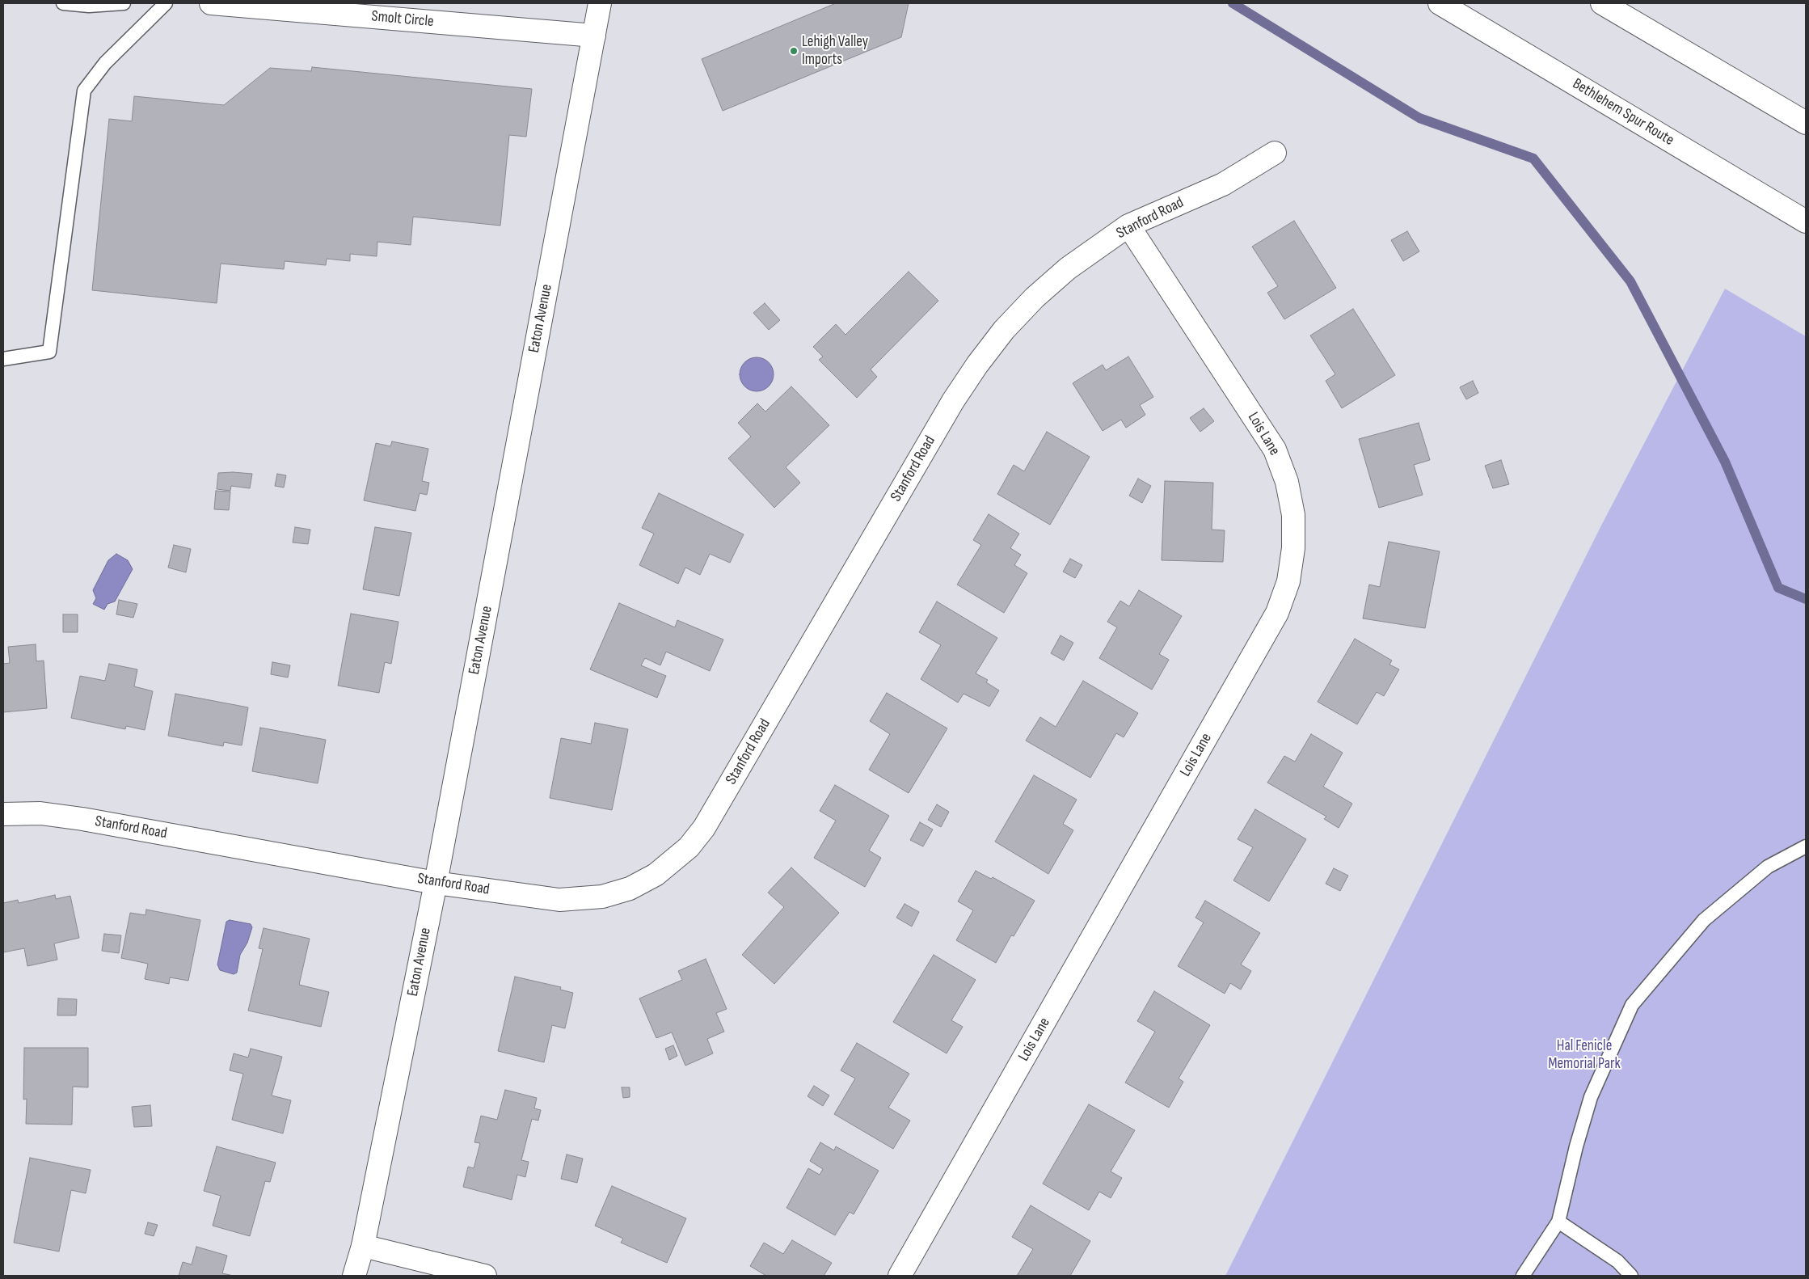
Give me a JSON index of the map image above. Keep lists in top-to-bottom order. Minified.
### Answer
{"streets":{"main road":["Smolt Circle","Bethlehem Spur Route","Stanford Road","Eaton Avenue","Lois Lane"]},"crossings":[["Smolt Circle","Eaton Avenue"],["Stanford Road","Eaton Avenue"],["Stanford Road","Lois Lane"]],"parks":["Hal Fenicle Memorial Park"],"places":["Lehigh Valley Imports"]}
